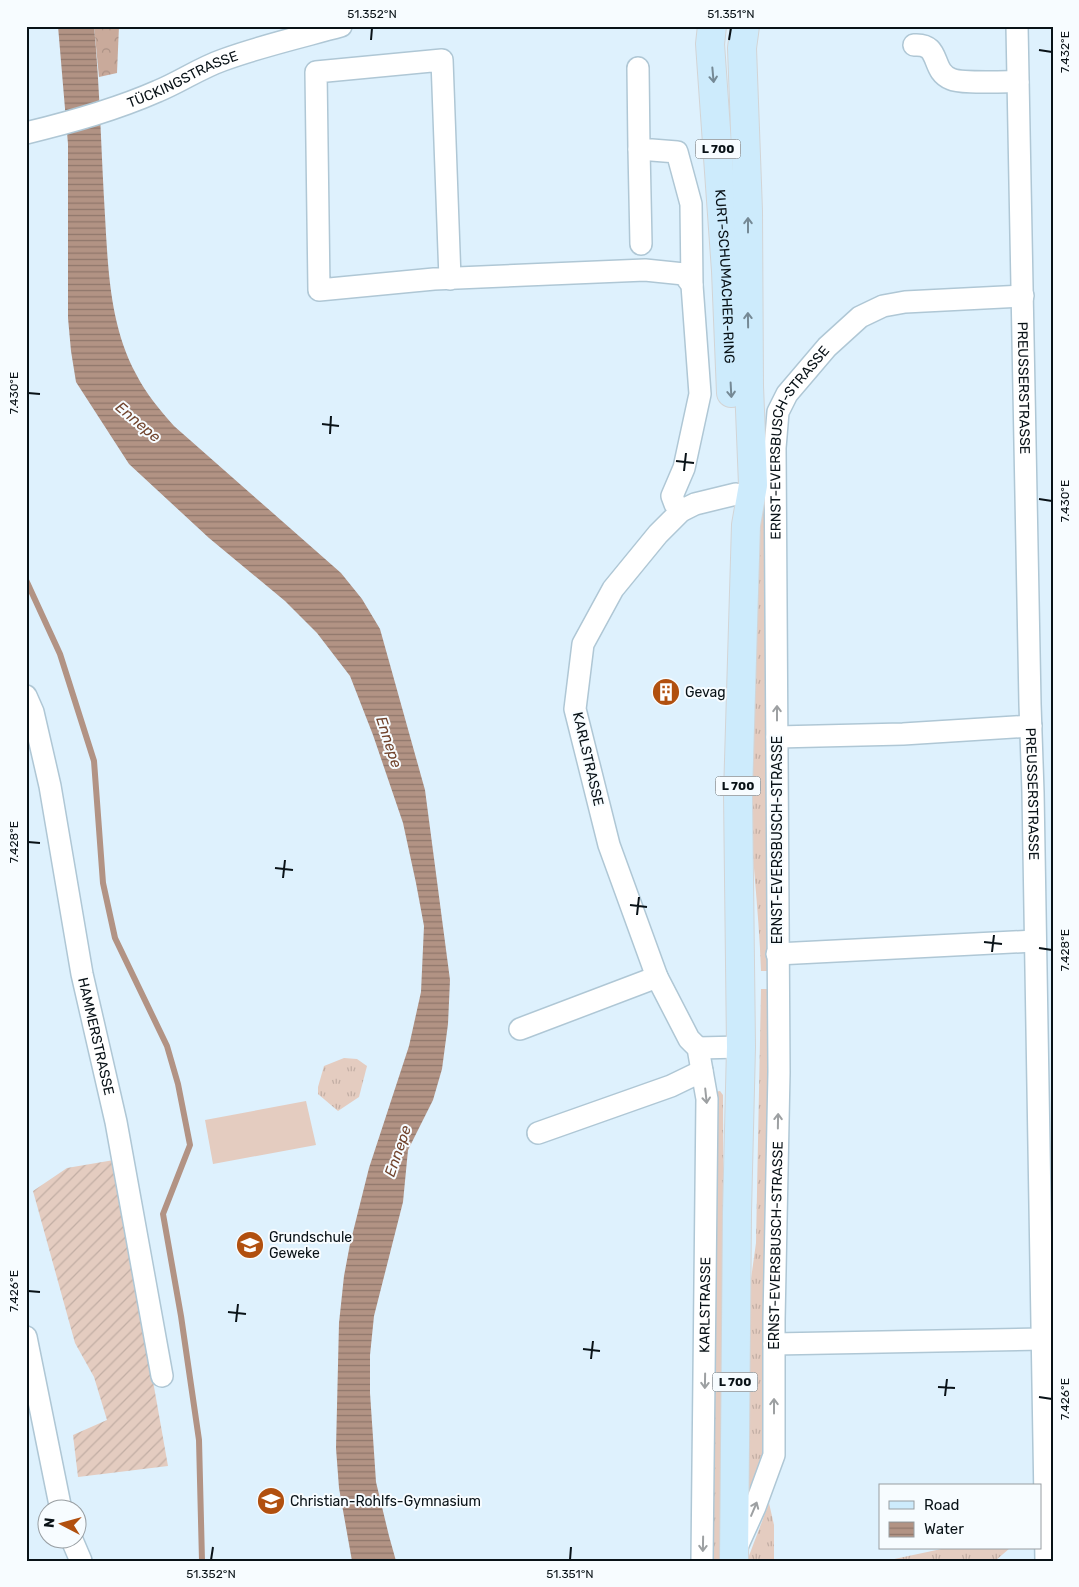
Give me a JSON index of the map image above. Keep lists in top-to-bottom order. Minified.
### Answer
{"streets":{"main road":["L 700","KURT-SCHUMACHER-RING"],"street":["TÜCKINGSTRASSE","PREUSSERSTRASSE","ERNST-EVERSBUSCH-STRASSE","KARLSTRASSE","HAMMERSTRASSE"]},"crossings":[["L 700","KURT-SCHUMACHER-RING"],["L 700","ERNST-EVERSBUSCH-STRASSE"],["KURT-SCHUMACHER-RING","KARLSTRASSE"],["PREUSSERSTRASSE","ERNST-EVERSBUSCH-STRASSE"]],"one_way":["ERNST-EVERSBUSCH-STRASSE","KARLSTRASSE"],"water":["Ennepe"],"places":{"building":["Gevag"],"school or university":["Grundschule Geweke","Christian-Rohlfs-Gymnasium"]},"legend":["Road","Water"],"north":"left","coordinates":["51.352°N","51.351°N","7.432°E","7.430°E","7.428°E","7.426°E"]}
